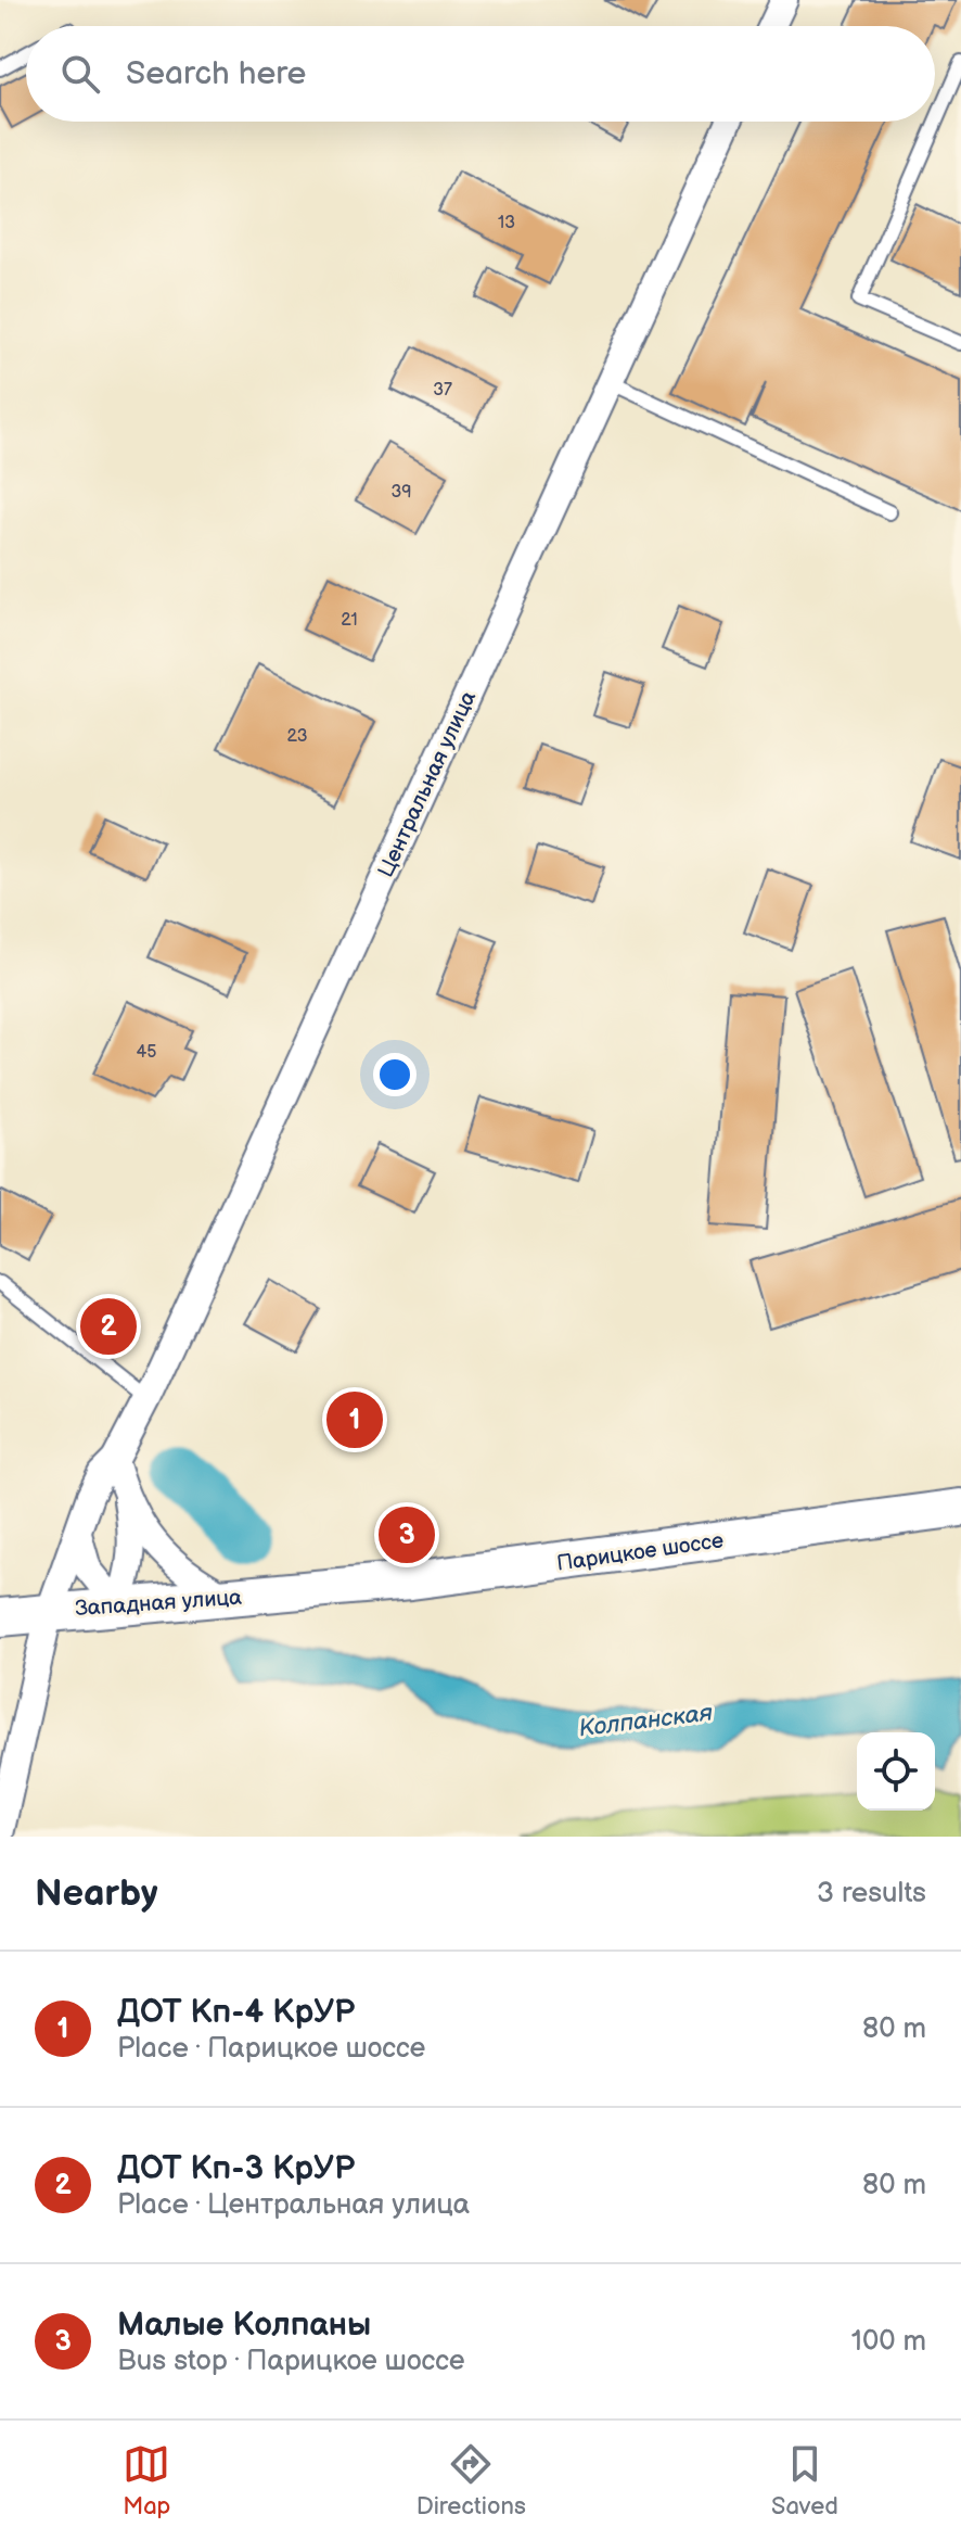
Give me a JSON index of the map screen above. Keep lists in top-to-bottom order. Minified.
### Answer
{"streets":{"main road":["Парицкое шоссе","Западная улица"],"street":["Центральная улица"]},"crossings":[["Центральная улица","Западная улица"],["Парицкое шоссе","Западная улица"]],"water":["Колпанская"],"house_numbers":["13","37","39","21","23","45"],"page":{"search":"Search here","pins":["2","1","3"],"heading":["Nearby","3 results"],"list":[{"mark":"1","name":"ДОТ Кп-4 КрУР","note":"Place · Парицкое шоссе","value":"80 m"},{"mark":"2","name":"ДОТ Кп-3 КрУР","note":"Place · Центральная улица","value":"80 m"},{"mark":"3","name":"Малые Колпаны","note":"Bus stop · Парицкое шоссе","value":"100 m"}],"nav":["Map","Directions","Saved"]}}
